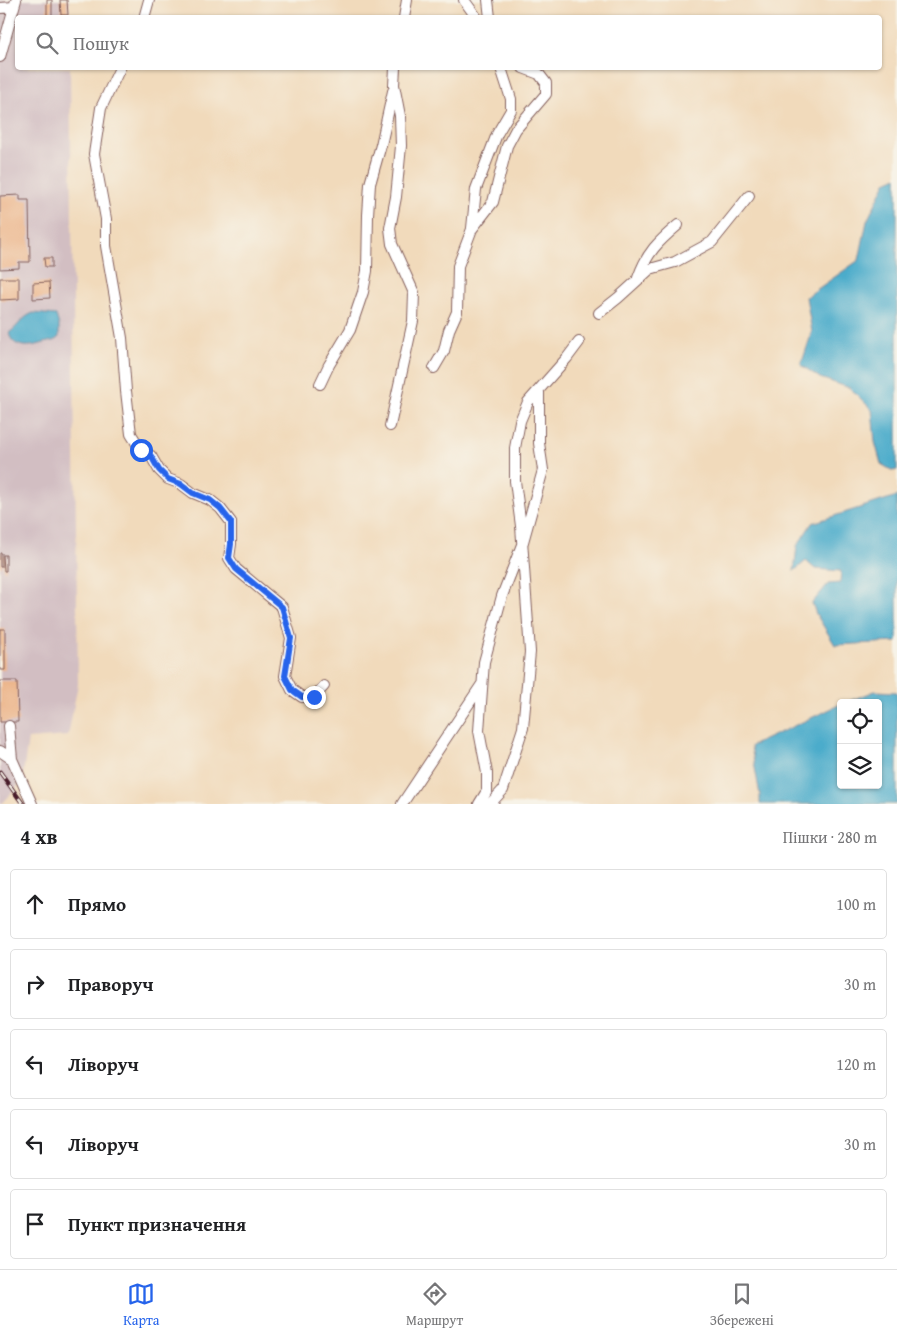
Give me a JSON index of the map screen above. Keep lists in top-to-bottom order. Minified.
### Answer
{"page":{"search":"Пошук","heading":["4 хв","Пішки · 280 m"],"list":[["Прямо","100 m"],["Праворуч","30 m"],["Ліворуч","120 m"],["Ліворуч","30 m"],"Пункт призначення"],"nav":["Карта","Маршрут","Збережені"]}}
